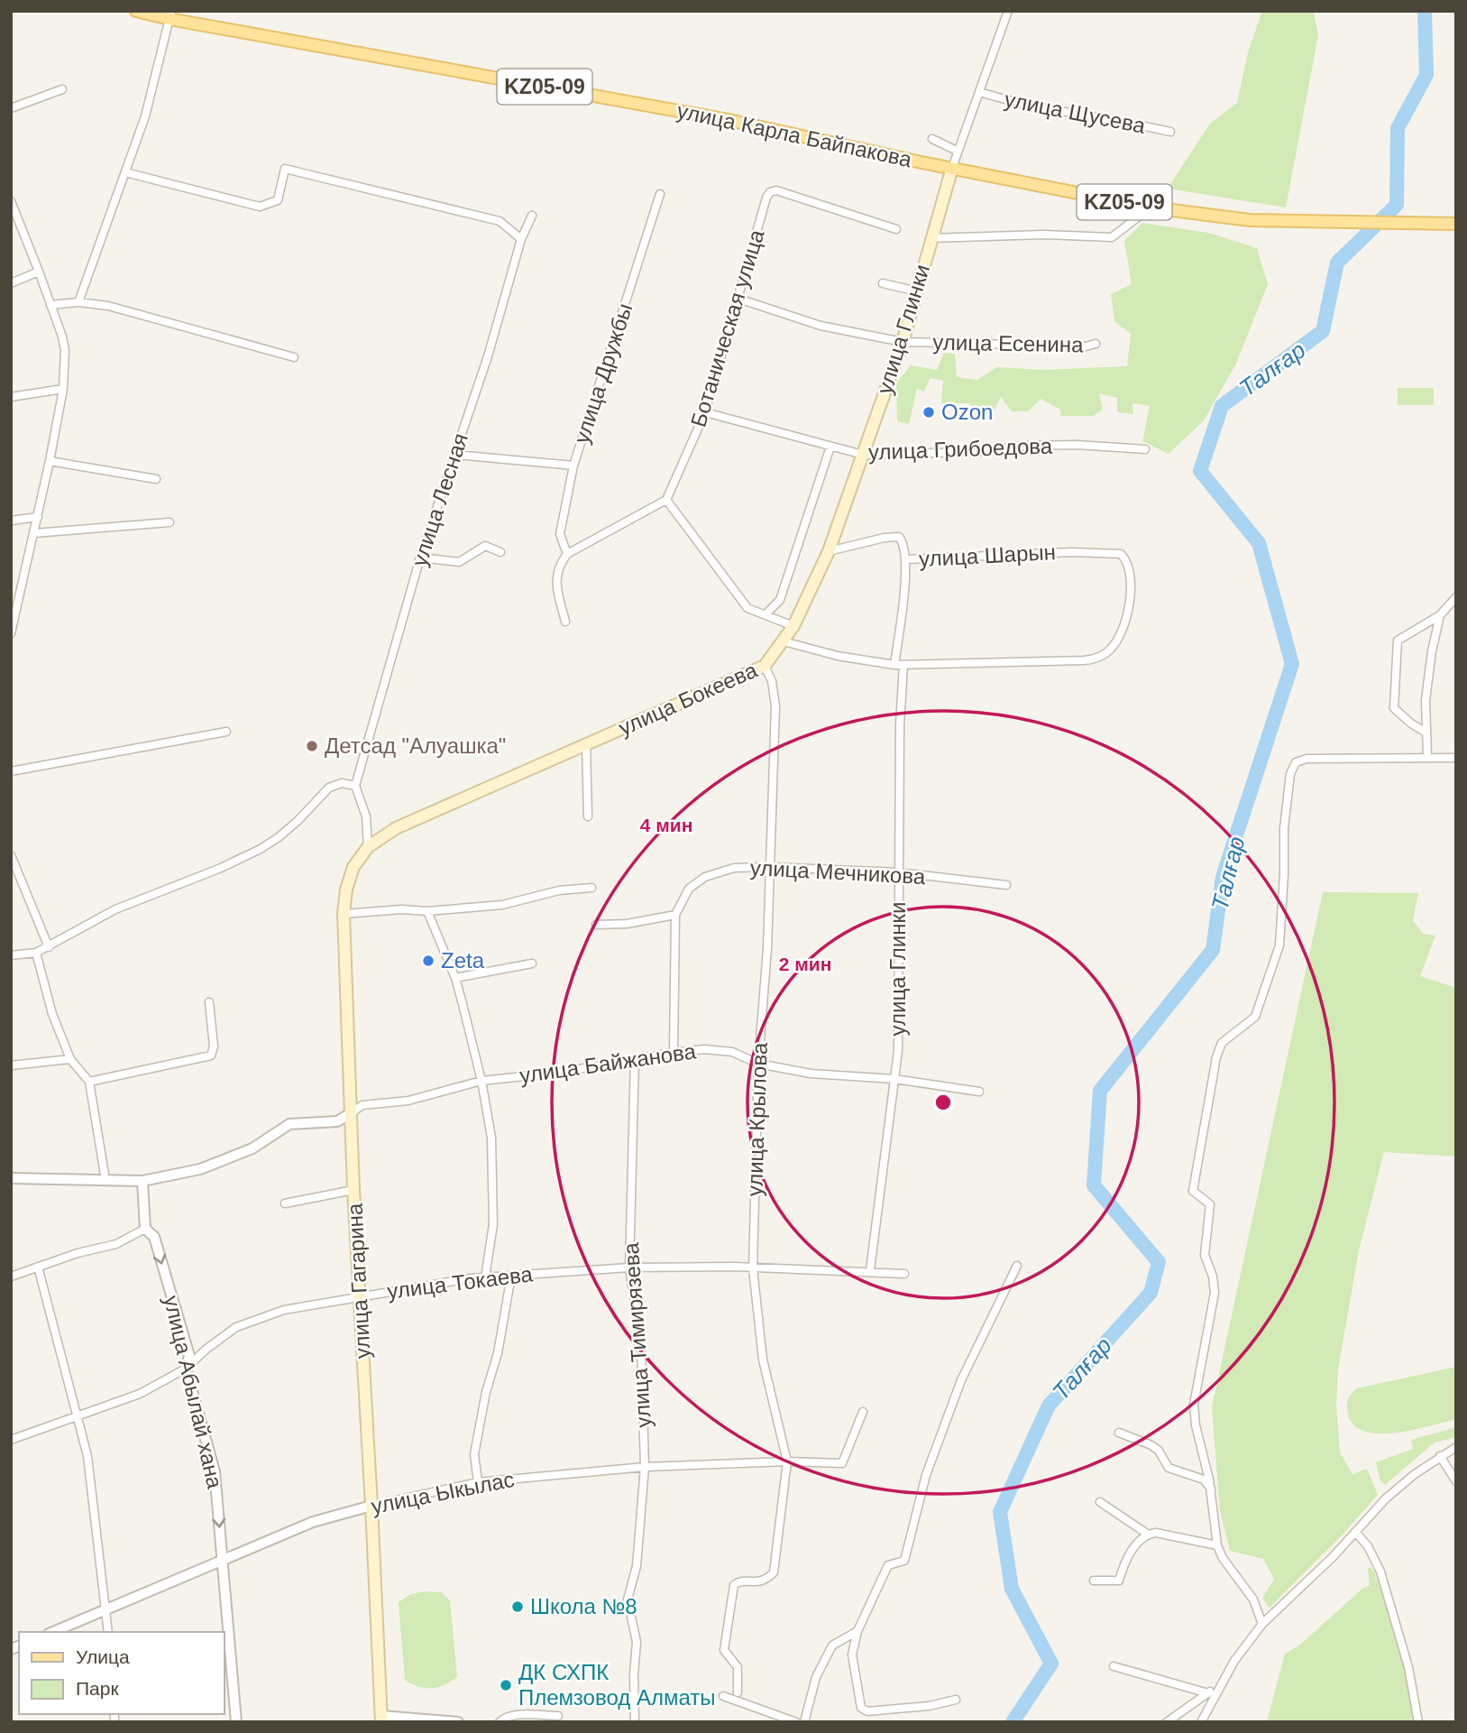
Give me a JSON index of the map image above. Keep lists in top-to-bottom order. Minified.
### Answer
{"streets":{"main road":["KZ05-09","улица Карла Байпакова","улица Глинки","улица Бокеева","улица Гагарина"],"street":["улица Щусева","Ботаническая улица","улица Есенина","улица Дружбы","улица Грибоедова","улица Лесная","улица Шарын","улица Мечникова","улица Байжанова","улица Крылова","улица Токаева","улица Тимирязева","улица Абылай хана","улица Ыкылас"]},"crossings":[["улица Щусева","улица Глинки"],["улица Карла Байпакова","улица Глинки"],["Ботаническая улица","улица Есенина"],["Ботаническая улица","улица Грибоедова"],["улица Глинки","улица Есенина"],["улица Глинки","улица Грибоедова"],["улица Глинки","улица Шарын"],["улица Глинки","улица Бокеева"],["улица Глинки","улица Мечникова"],["улица Глинки","улица Байжанова"],["улица Глинки","улица Токаева"],["улица Бокеева","улица Крылова"],["улица Бокеева","улица Гагарина"],["улица Мечникова","улица Байжанова"],["улица Мечникова","улица Крылова"],["улица Байжанова","улица Крылова"],["улица Байжанова","улица Гагарина"],["улица Байжанова","улица Тимирязева"],["улица Крылова","улица Токаева"],["улица Крылова","улица Ыкылас"],["улица Гагарина","улица Токаева"],["улица Гагарина","улица Ыкылас"],["улица Токаева","улица Тимирязева"],["улица Токаева","улица Абылай хана"],["улица Тимирязева","улица Ыкылас"],["улица Абылай хана","улица Ыкылас"]],"one_way":["улица Абылай хана"],"water":["Талғар"],"places":["Ozon","Детсад \"Алуашка\"","Zeta","Школа №8","ДК СХПК Племзовод Алматы"],"legend":["Улица","Парк"],"rings":["4 мин","2 мин"]}
